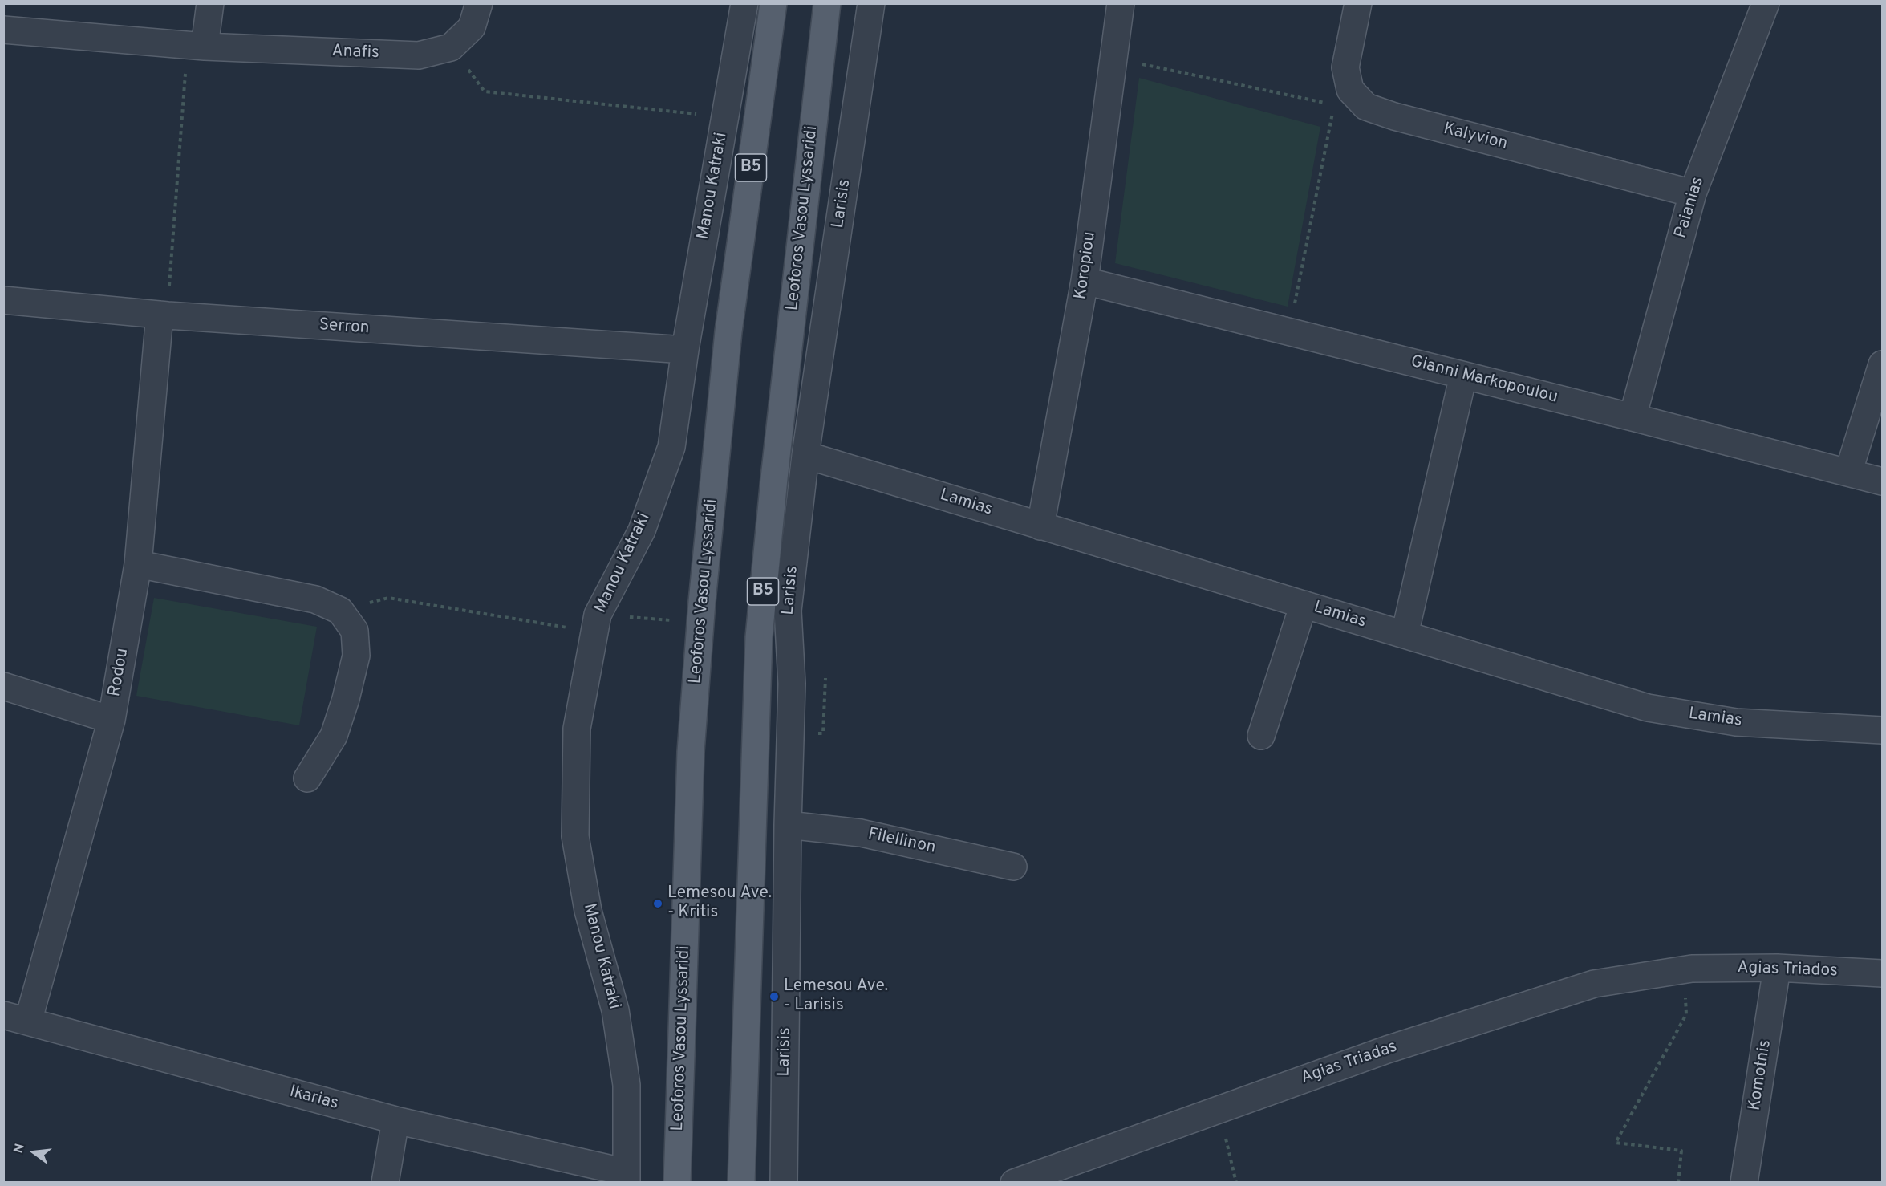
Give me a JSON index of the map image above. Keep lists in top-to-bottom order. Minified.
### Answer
{"streets":{"main road":["B5","Leoforos Vasou Lyssaridi"],"street":["Anafis","Kalyvion","Manou Katraki","Larisis","Paianias","Koropiou","Serron","Gianni Markopoulou","Lamias","Rodou","Filellinon","Agias Triados","Agias Triadas","Komotnis","Ikarias"]},"crossings":[["Kalyvion","Paianias"],["Manou Katraki","Serron"],["Manou Katraki","Ikarias"],["Larisis","Lamias"],["Larisis","Filellinon"],["Paianias","Gianni Markopoulou"],["Koropiou","Gianni Markopoulou"],["Koropiou","Lamias"],["Serron","Rodou"],["Rodou","Ikarias"],["Agias Triados","Agias Triadas"],["Agias Triados","Komotnis"]],"places":["Lemesou Ave. - Kritis","Lemesou Ave. - Larisis"],"north":"left"}
